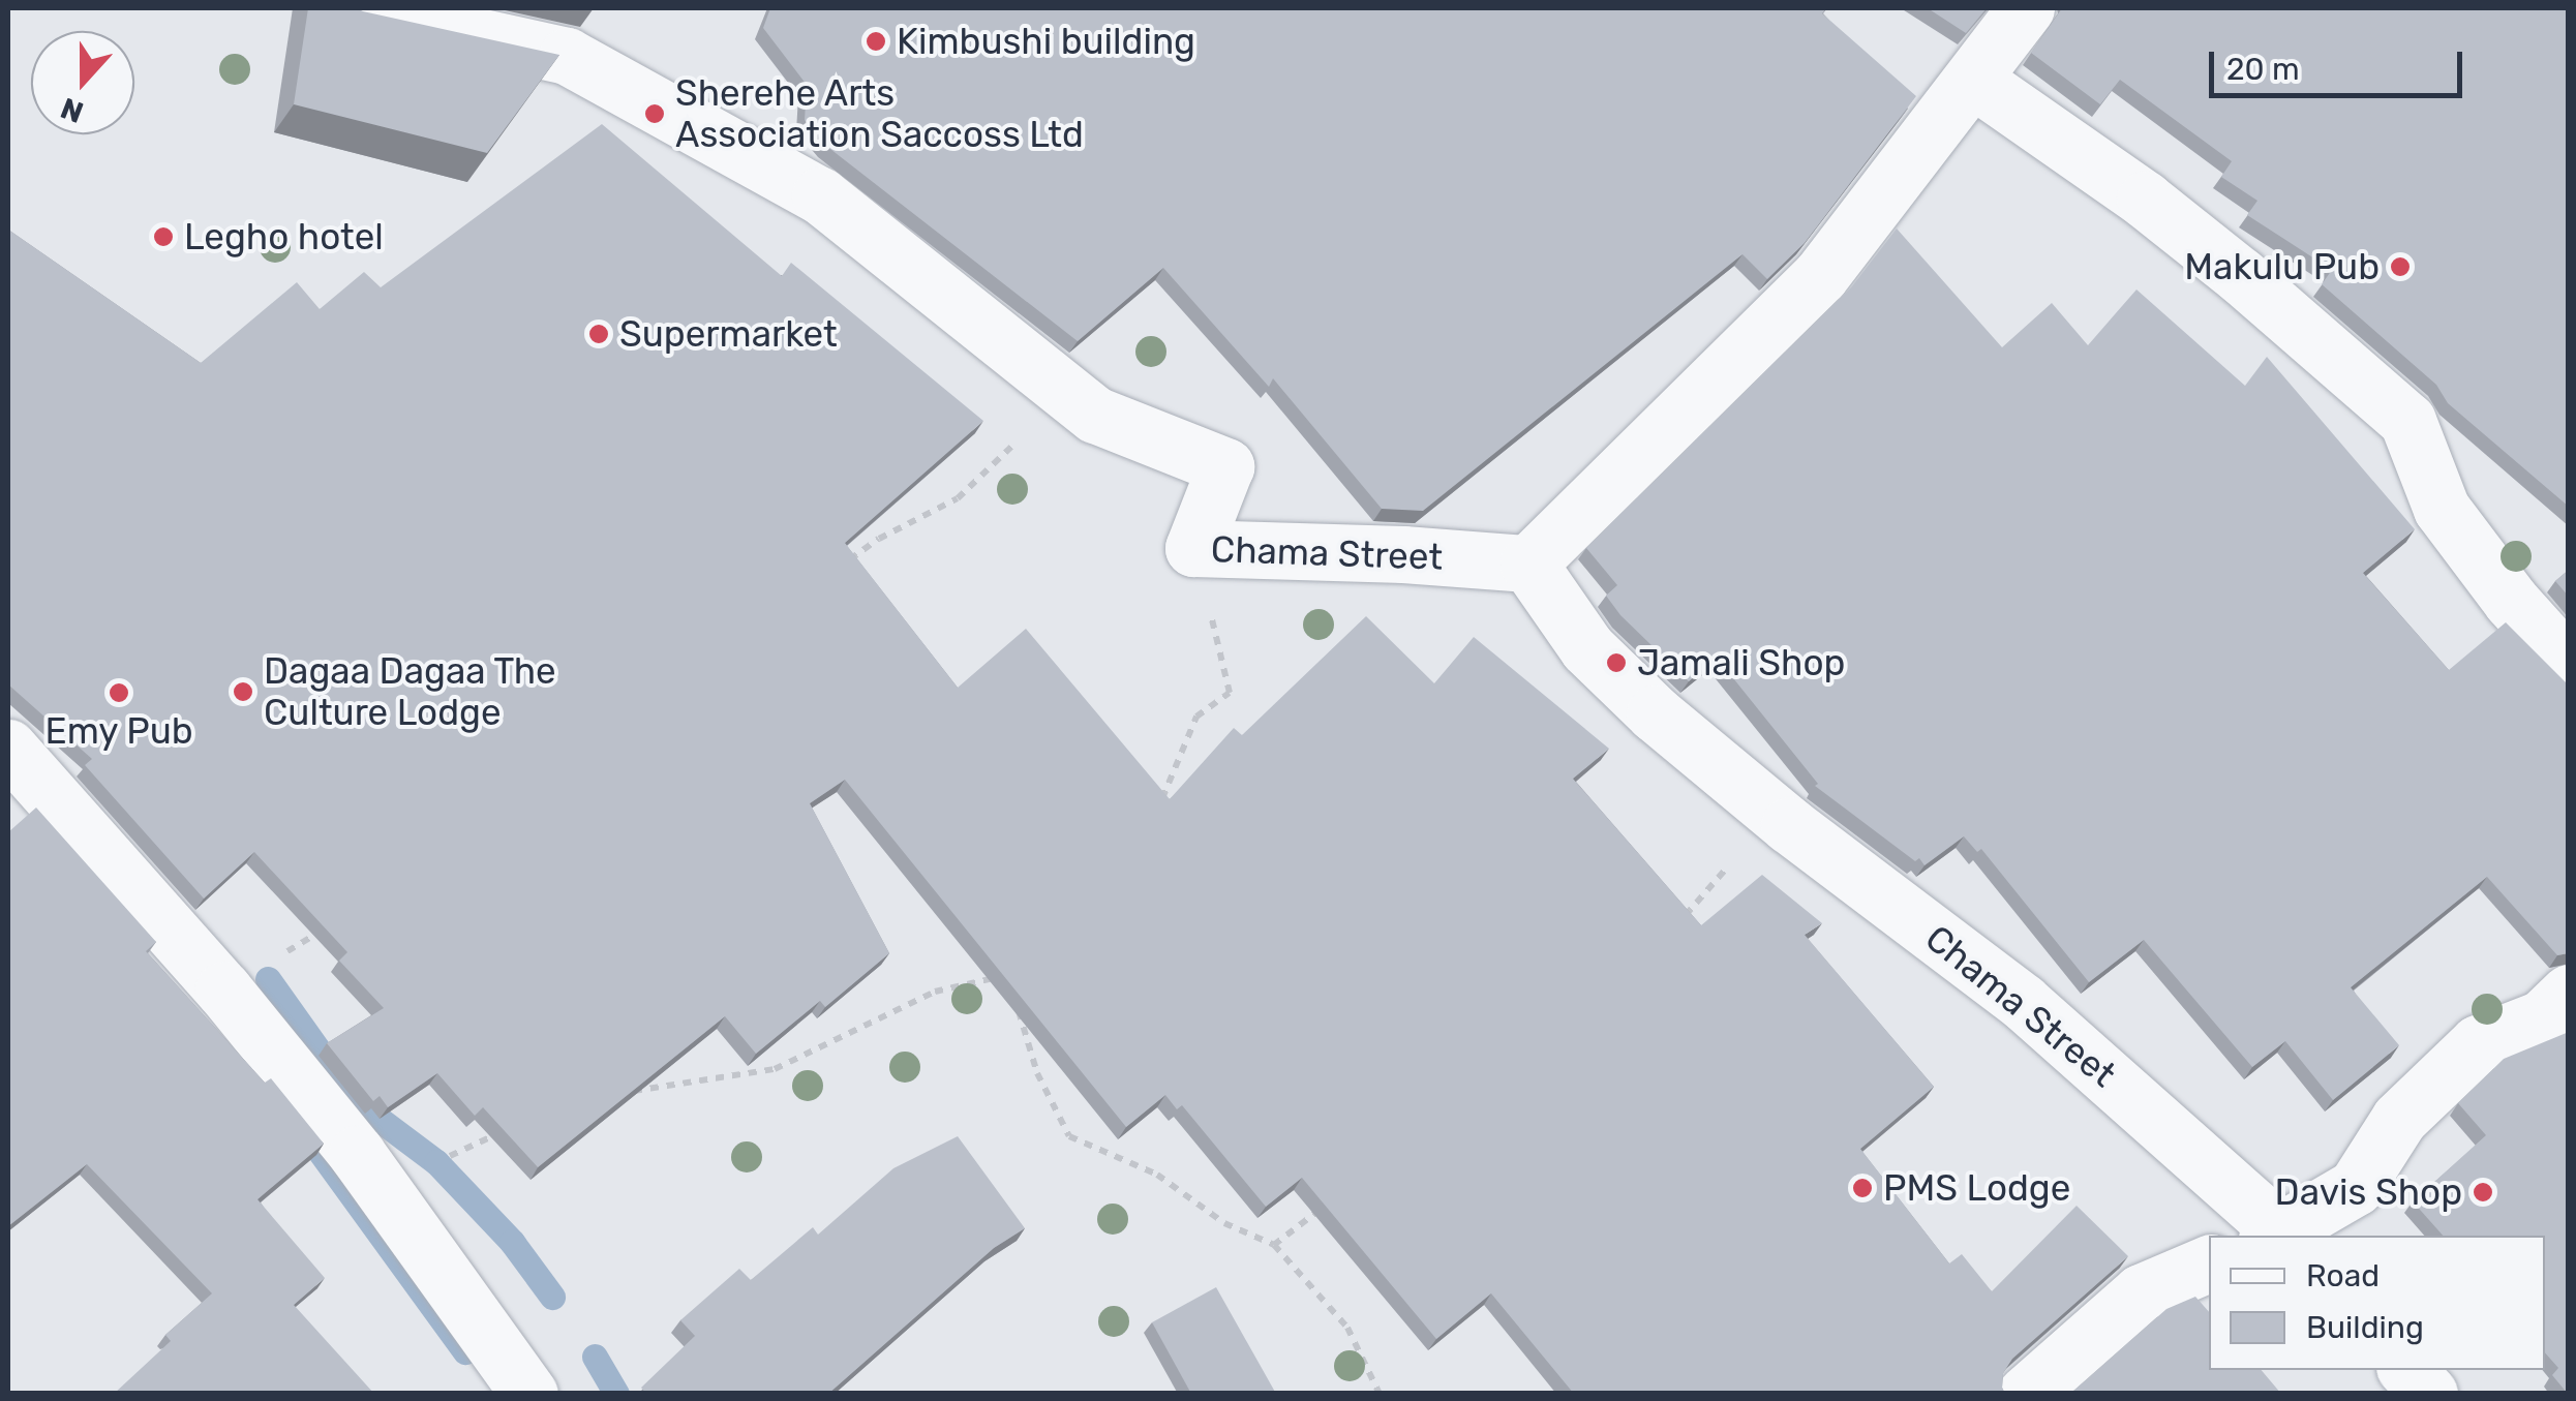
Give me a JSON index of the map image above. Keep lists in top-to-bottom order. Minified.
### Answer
{"streets":{"street":["Chama Street"]},"places":["Kimbushi building","Sherehe Arts Association Saccoss Ltd","Legho hotel","Makulu Pub","Supermarket","Jamali Shop","Dagaa Dagaa The Culture Lodge","Emy Pub","PMS Lodge","Davis Shop"],"legend":["Road","Building"],"scale_bar":"20 m","north":"bottom"}
